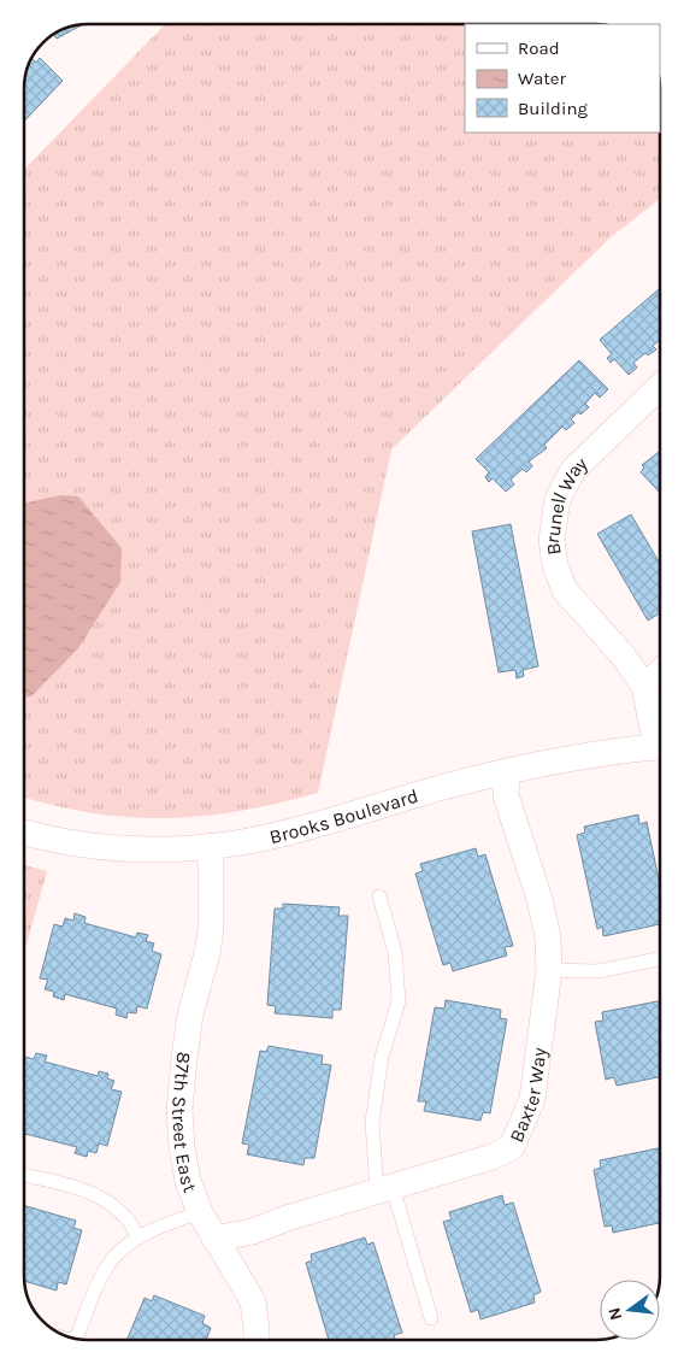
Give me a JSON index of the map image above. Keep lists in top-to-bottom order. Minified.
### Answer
{"streets":{"street":["Brunell Way","Brooks Boulevard","Baxter Way","87th Street East"]},"crossings":[["Brooks Boulevard","Baxter Way"],["Brooks Boulevard","87th Street East"],["Baxter Way","87th Street East"]],"legend":["Road","Water","Building"],"north":"left"}
